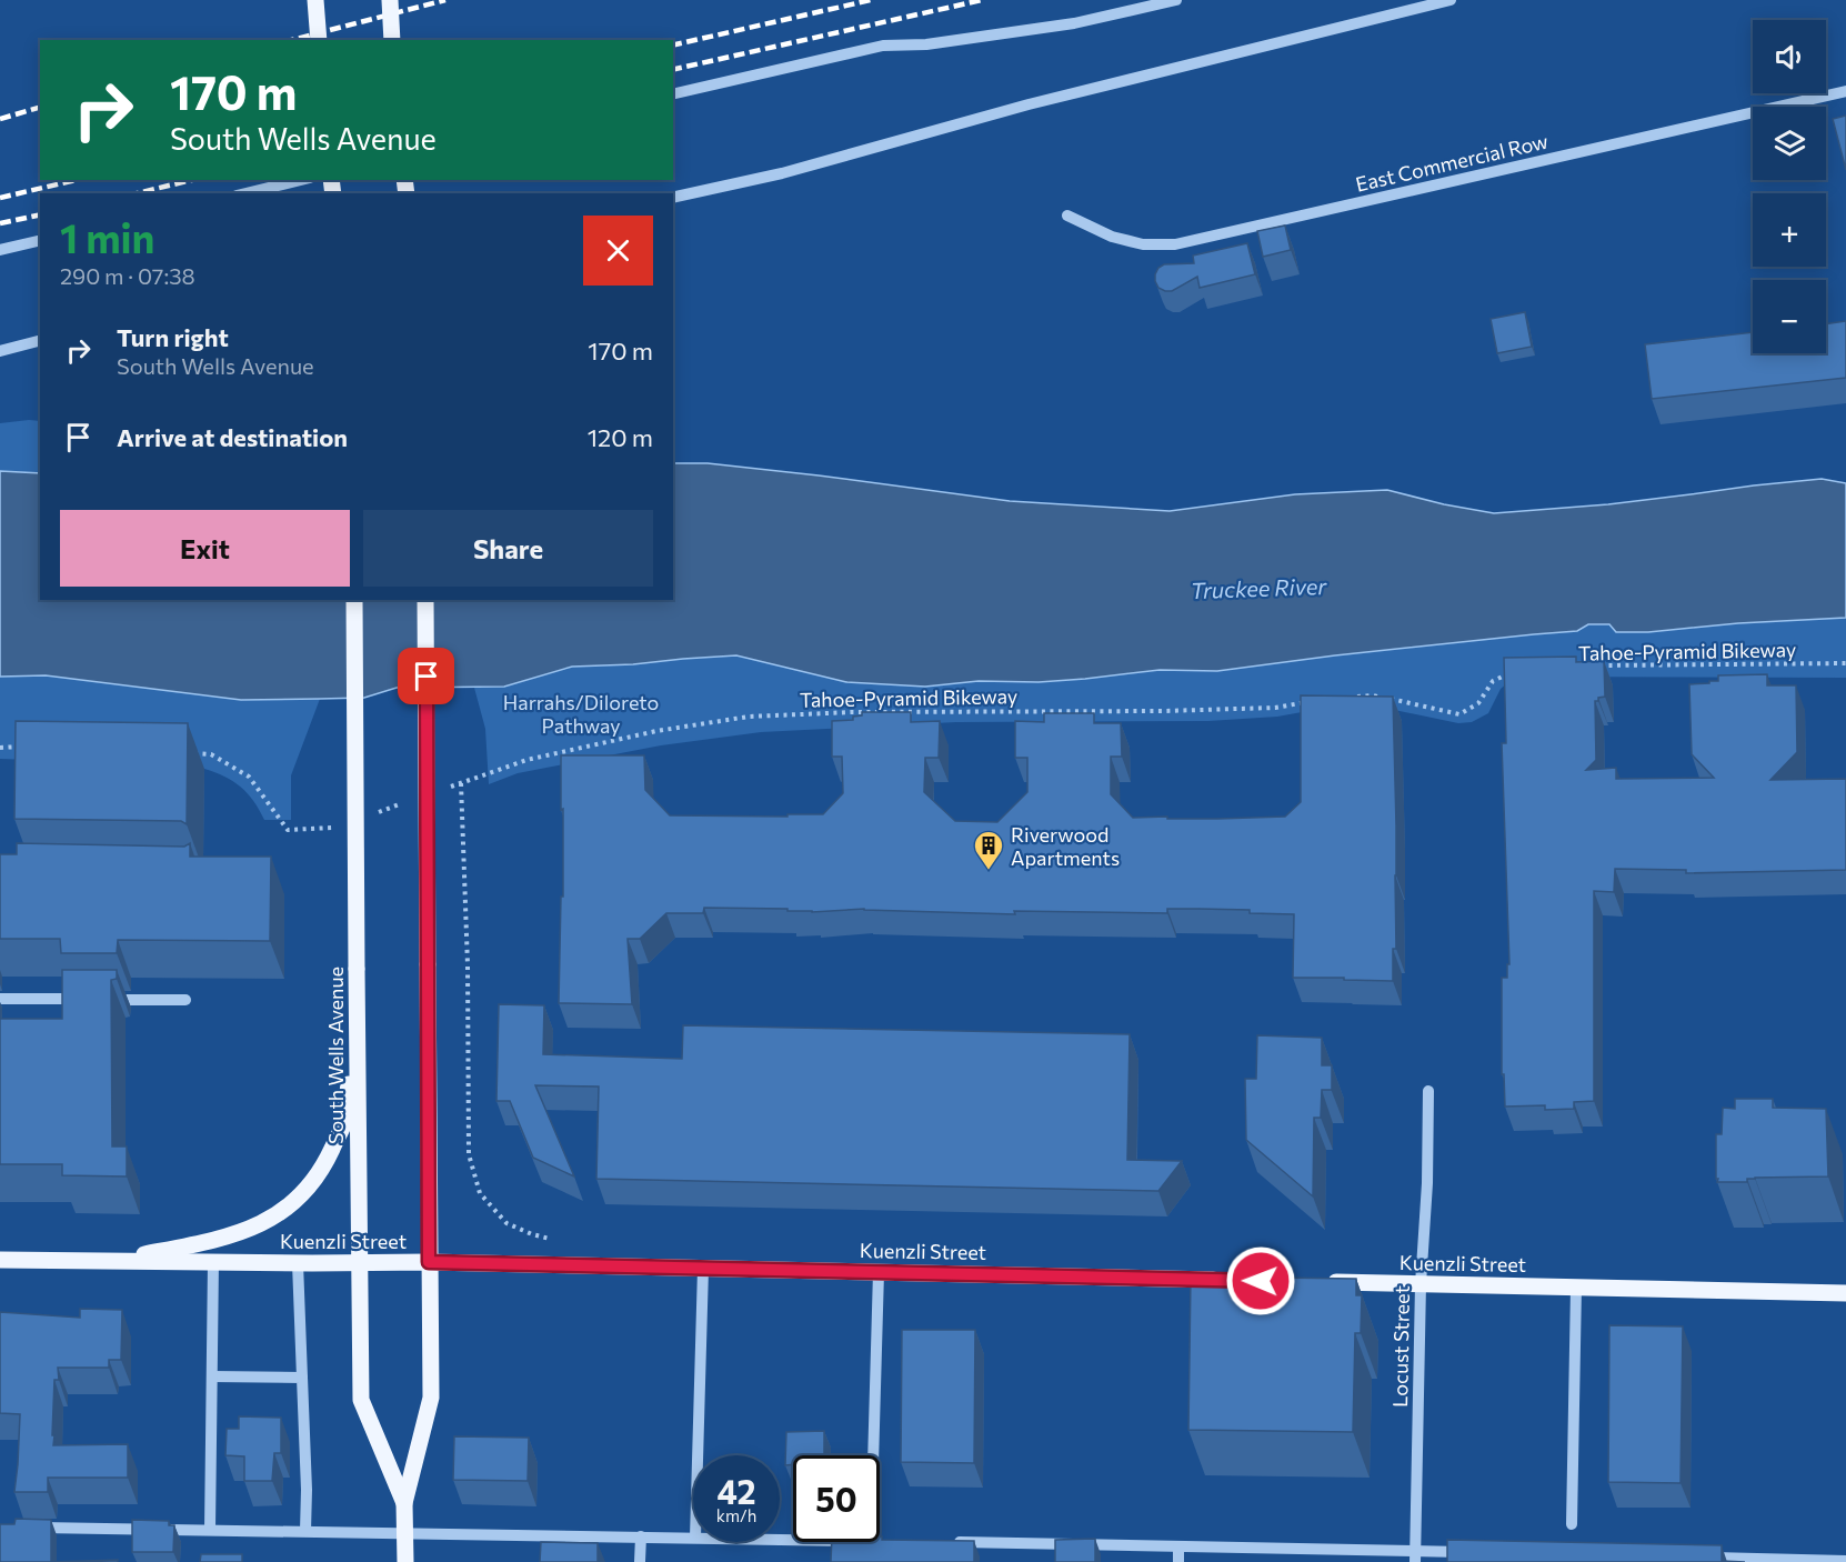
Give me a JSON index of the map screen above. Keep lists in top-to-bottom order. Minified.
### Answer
{"streets":{"main road":["South Wells Avenue","Kuenzli Street"],"street":["East Commercial Row","Locust Street"],"path":["Tahoe-Pyramid Bikeway"]},"crossings":[["South Wells Avenue","Kuenzli Street"],["Kuenzli Street","Locust Street"]],"water":["Truckee River"],"parks":["Harrahs/Diloreto Pathway"],"places":{"building":["Riverwood Apartments"]},"page":{"map_buttons":["+","−"],"turn":["170 m","South Wells Avenue"],"heading":["1 min","290 m · 07:38"],"list":[{"name":"Turn right","note":"South Wells Avenue","value":"170 m"},{"name":"Arrive at destination","value":"120 m"}],"buttons":["Exit","Share"],"speed":"42 km/h","limit":"50"}}
